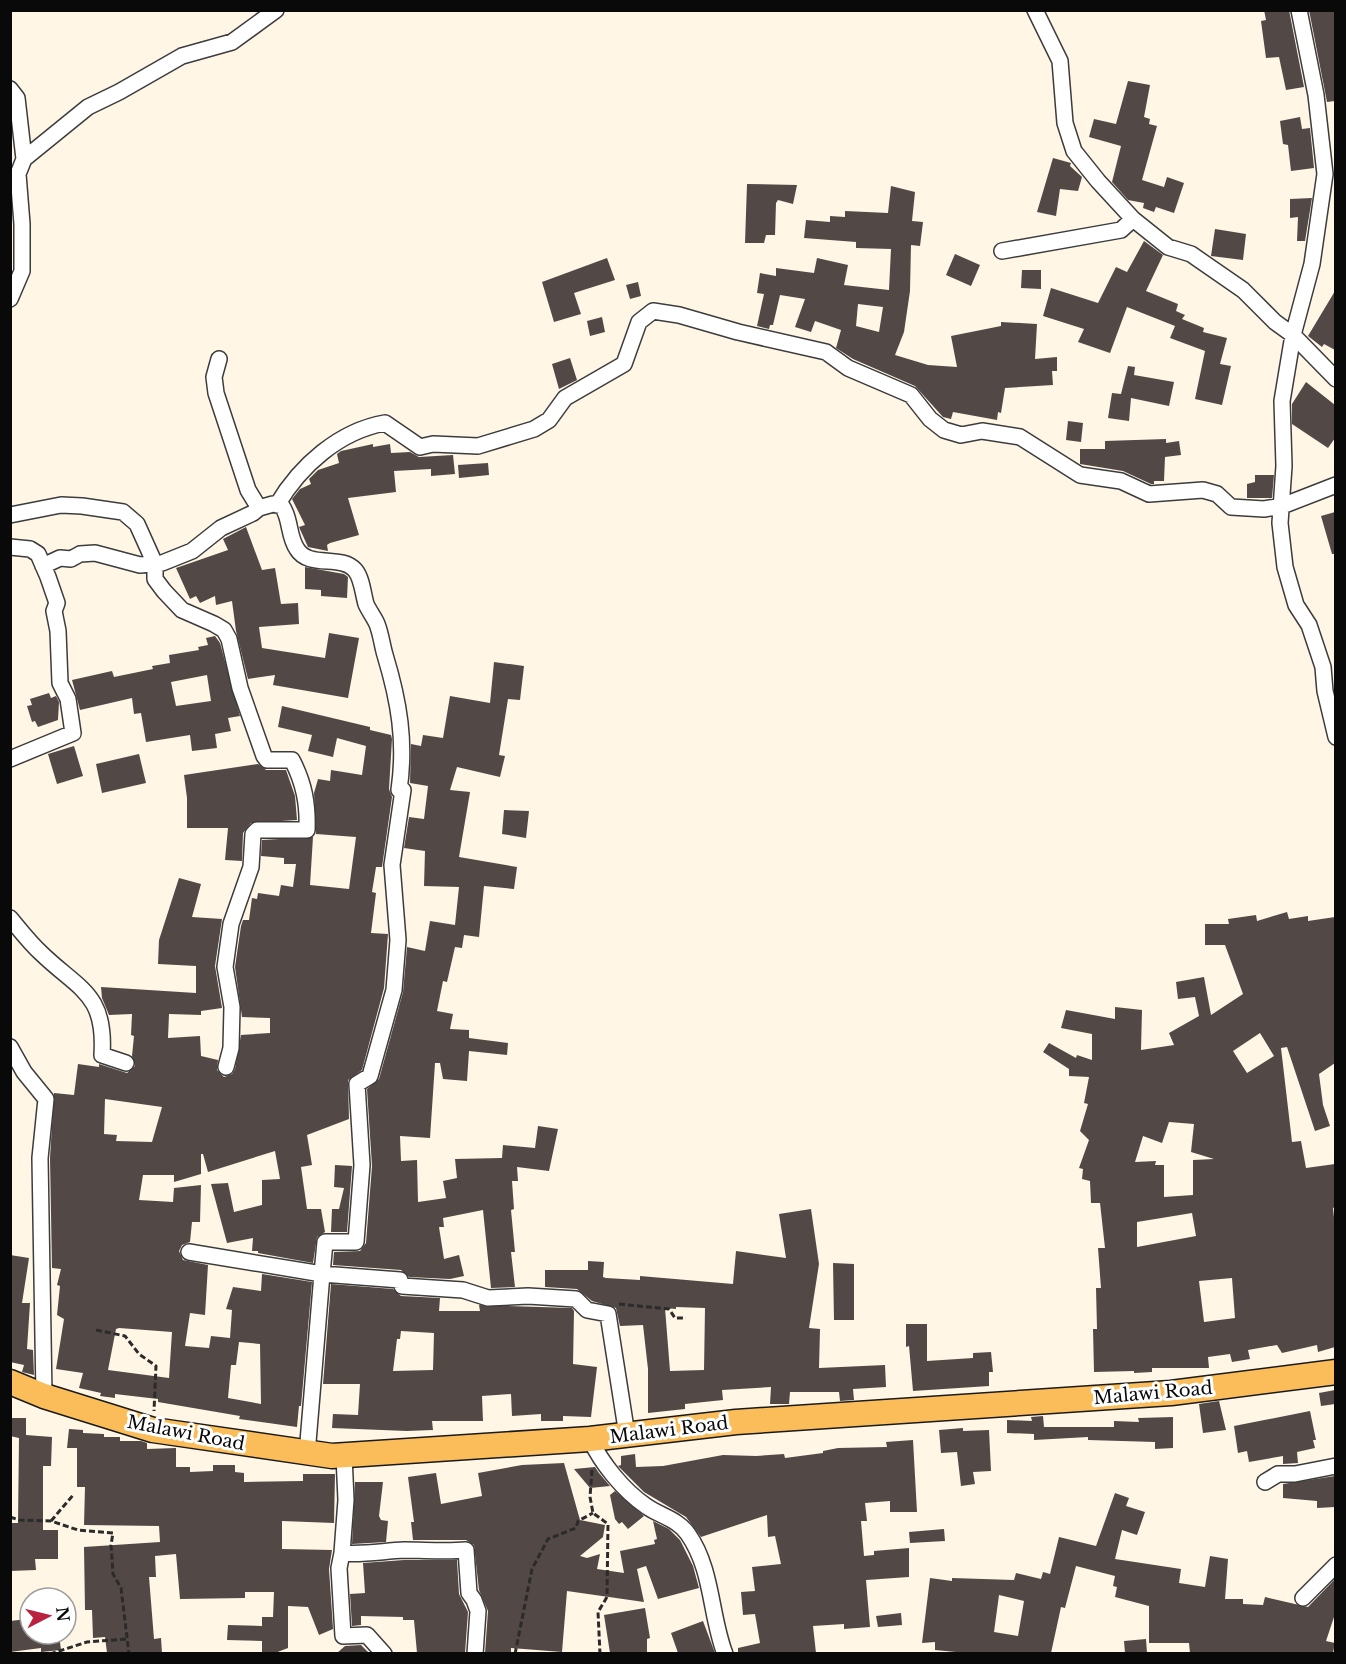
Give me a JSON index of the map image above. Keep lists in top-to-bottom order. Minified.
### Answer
{"streets":{"main road":["Malawi Road"]},"north":"right"}
